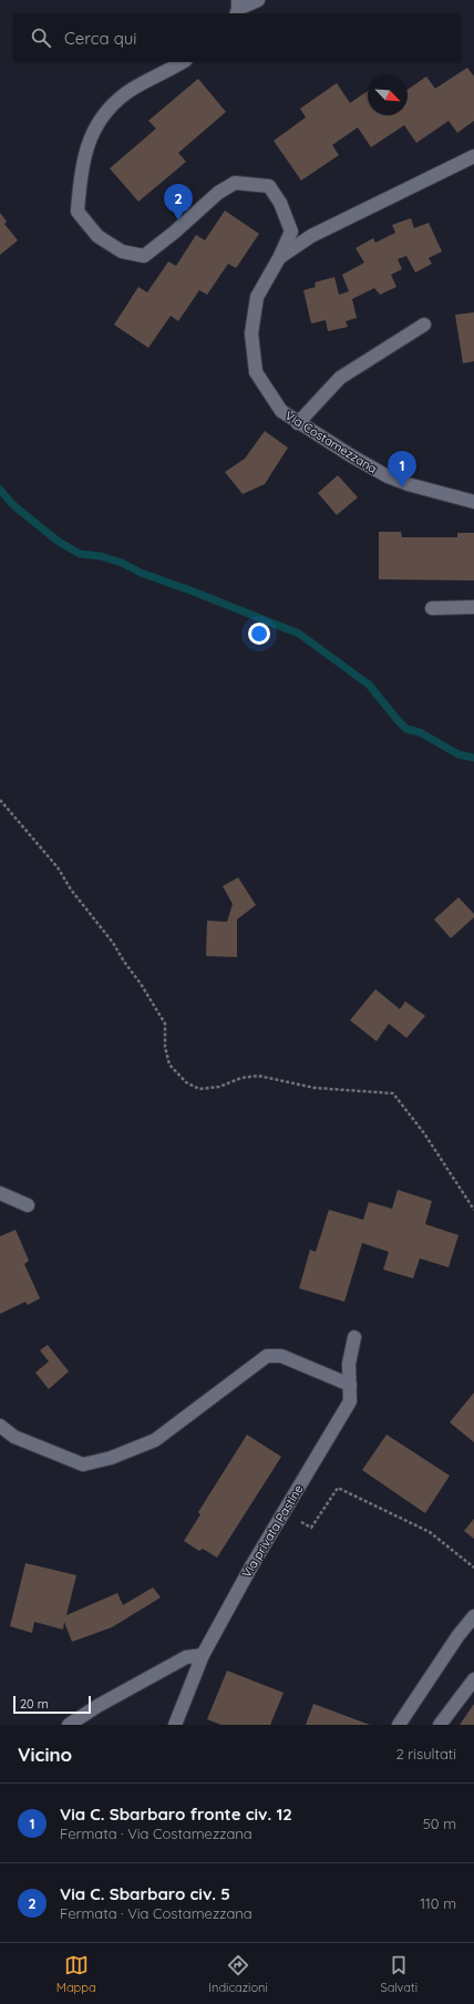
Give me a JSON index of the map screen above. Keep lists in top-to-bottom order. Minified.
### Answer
{"streets":{"street":["Via Costamezzana","Via privata Pastine"]},"scale_bar":"20 m","north":"bottom right","page":{"search":"Cerca qui","pins":["2","1"],"scale":"20 m","heading":["Vicino","2 risultati"],"list":[{"mark":"1","name":"Via C. Sbarbaro fronte civ. 12","note":"Fermata · Via Costamezzana","value":"50 m"},{"mark":"2","name":"Via C. Sbarbaro civ. 5","note":"Fermata · Via Costamezzana","value":"110 m"}],"nav":["Mappa","Indicazioni","Salvati"]}}
